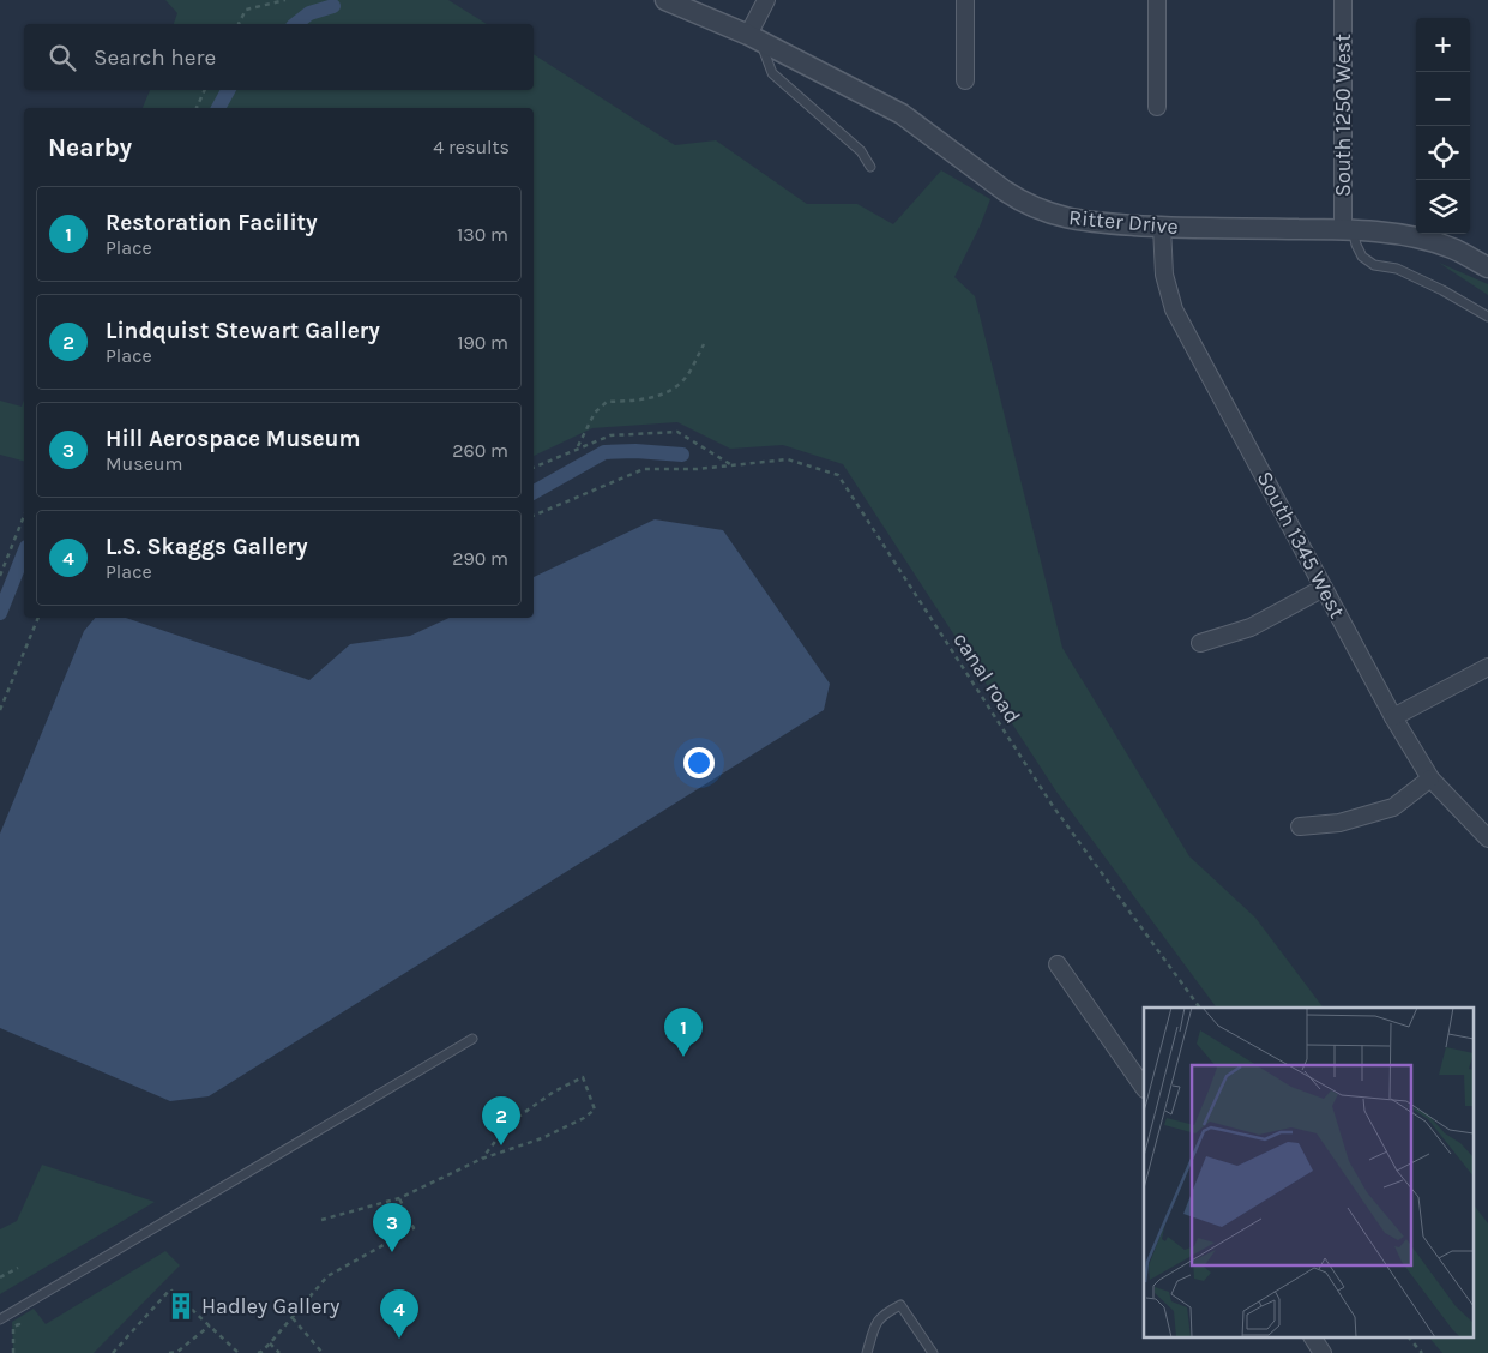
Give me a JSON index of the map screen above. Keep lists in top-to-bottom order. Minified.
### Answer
{"streets":{"street":["South 1250 West","Ritter Drive","South 1345 West"],"path":["canal road"]},"crossings":[["South 1250 West","Ritter Drive"],["Ritter Drive","South 1345 West"]],"places":{"building":["Hadley Gallery"]},"page":{"map_buttons":["+","−"],"search":"Search here","heading":["Nearby","4 results"],"list":[{"mark":"1","name":"Restoration Facility","note":"Place","value":"130 m"},{"mark":"2","name":"Lindquist Stewart Gallery","note":"Place","value":"190 m"},{"mark":"3","name":"Hill Aerospace Museum","note":"Museum","value":"260 m"},{"mark":"4","name":"L.S. Skaggs Gallery","note":"Place","value":"290 m"}],"pins":["1","2","3","4"]}}
